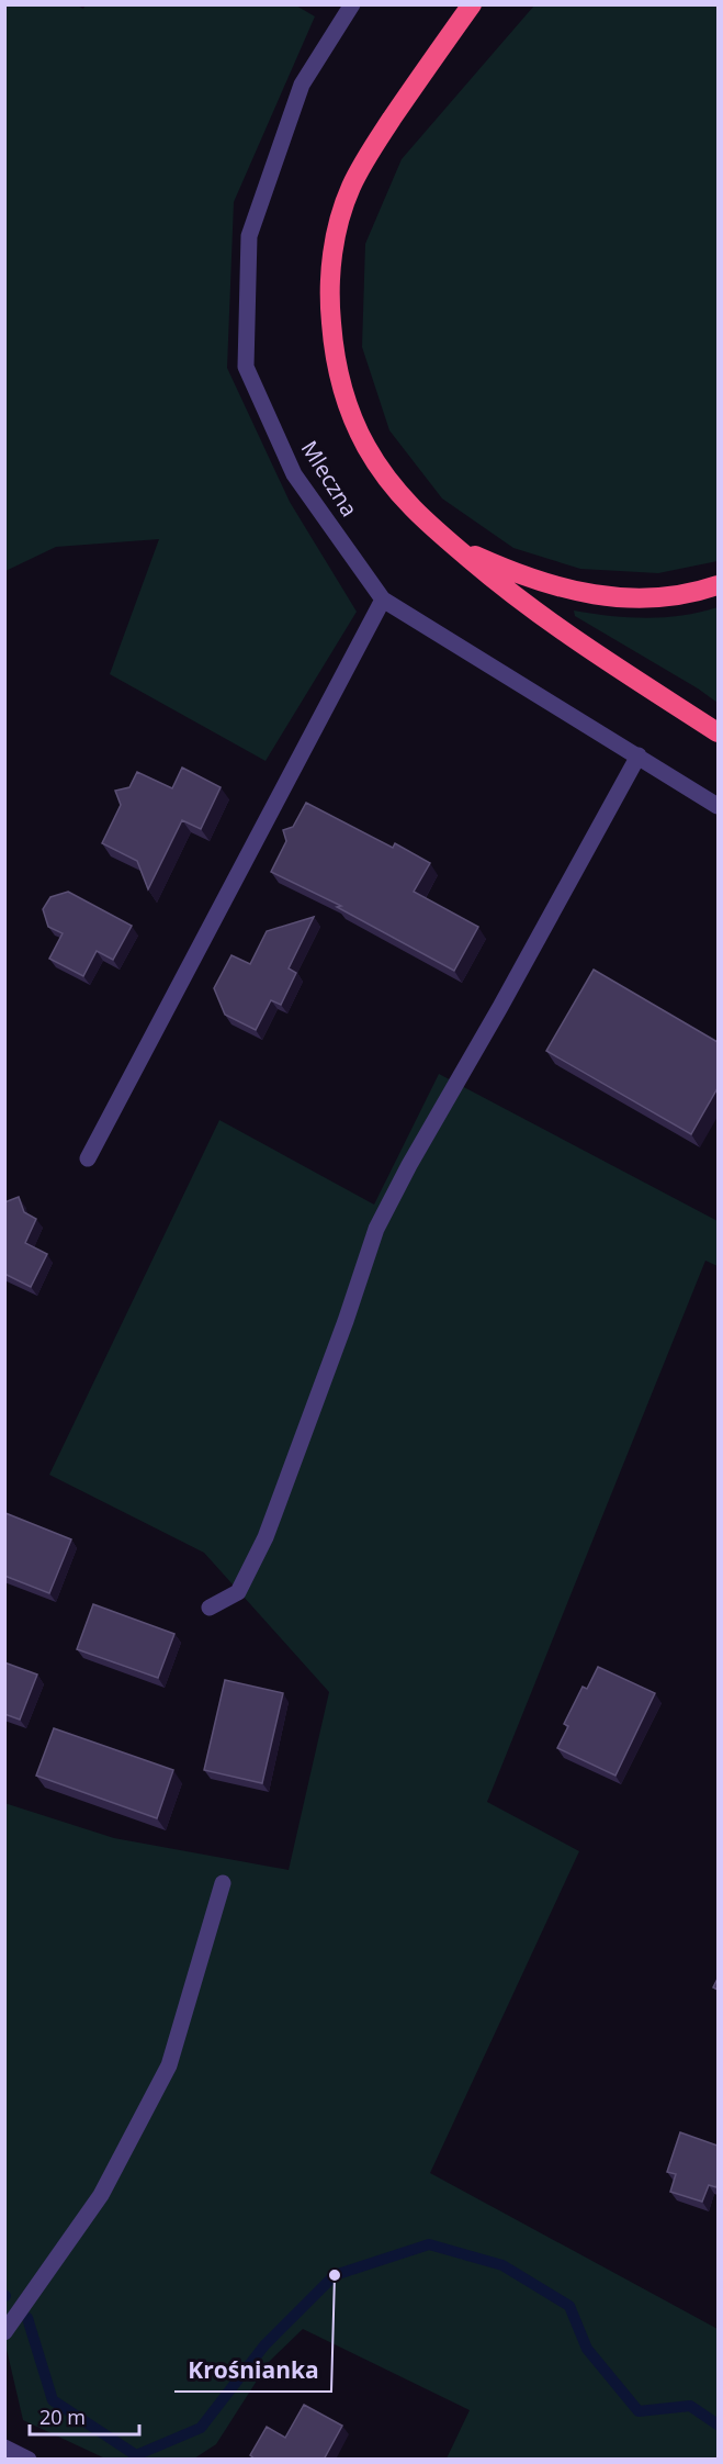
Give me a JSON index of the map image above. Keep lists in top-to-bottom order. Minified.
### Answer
{"streets":{"street":["Mleczna"]},"places":["Krośnianka"],"scale_bar":"20 m"}
